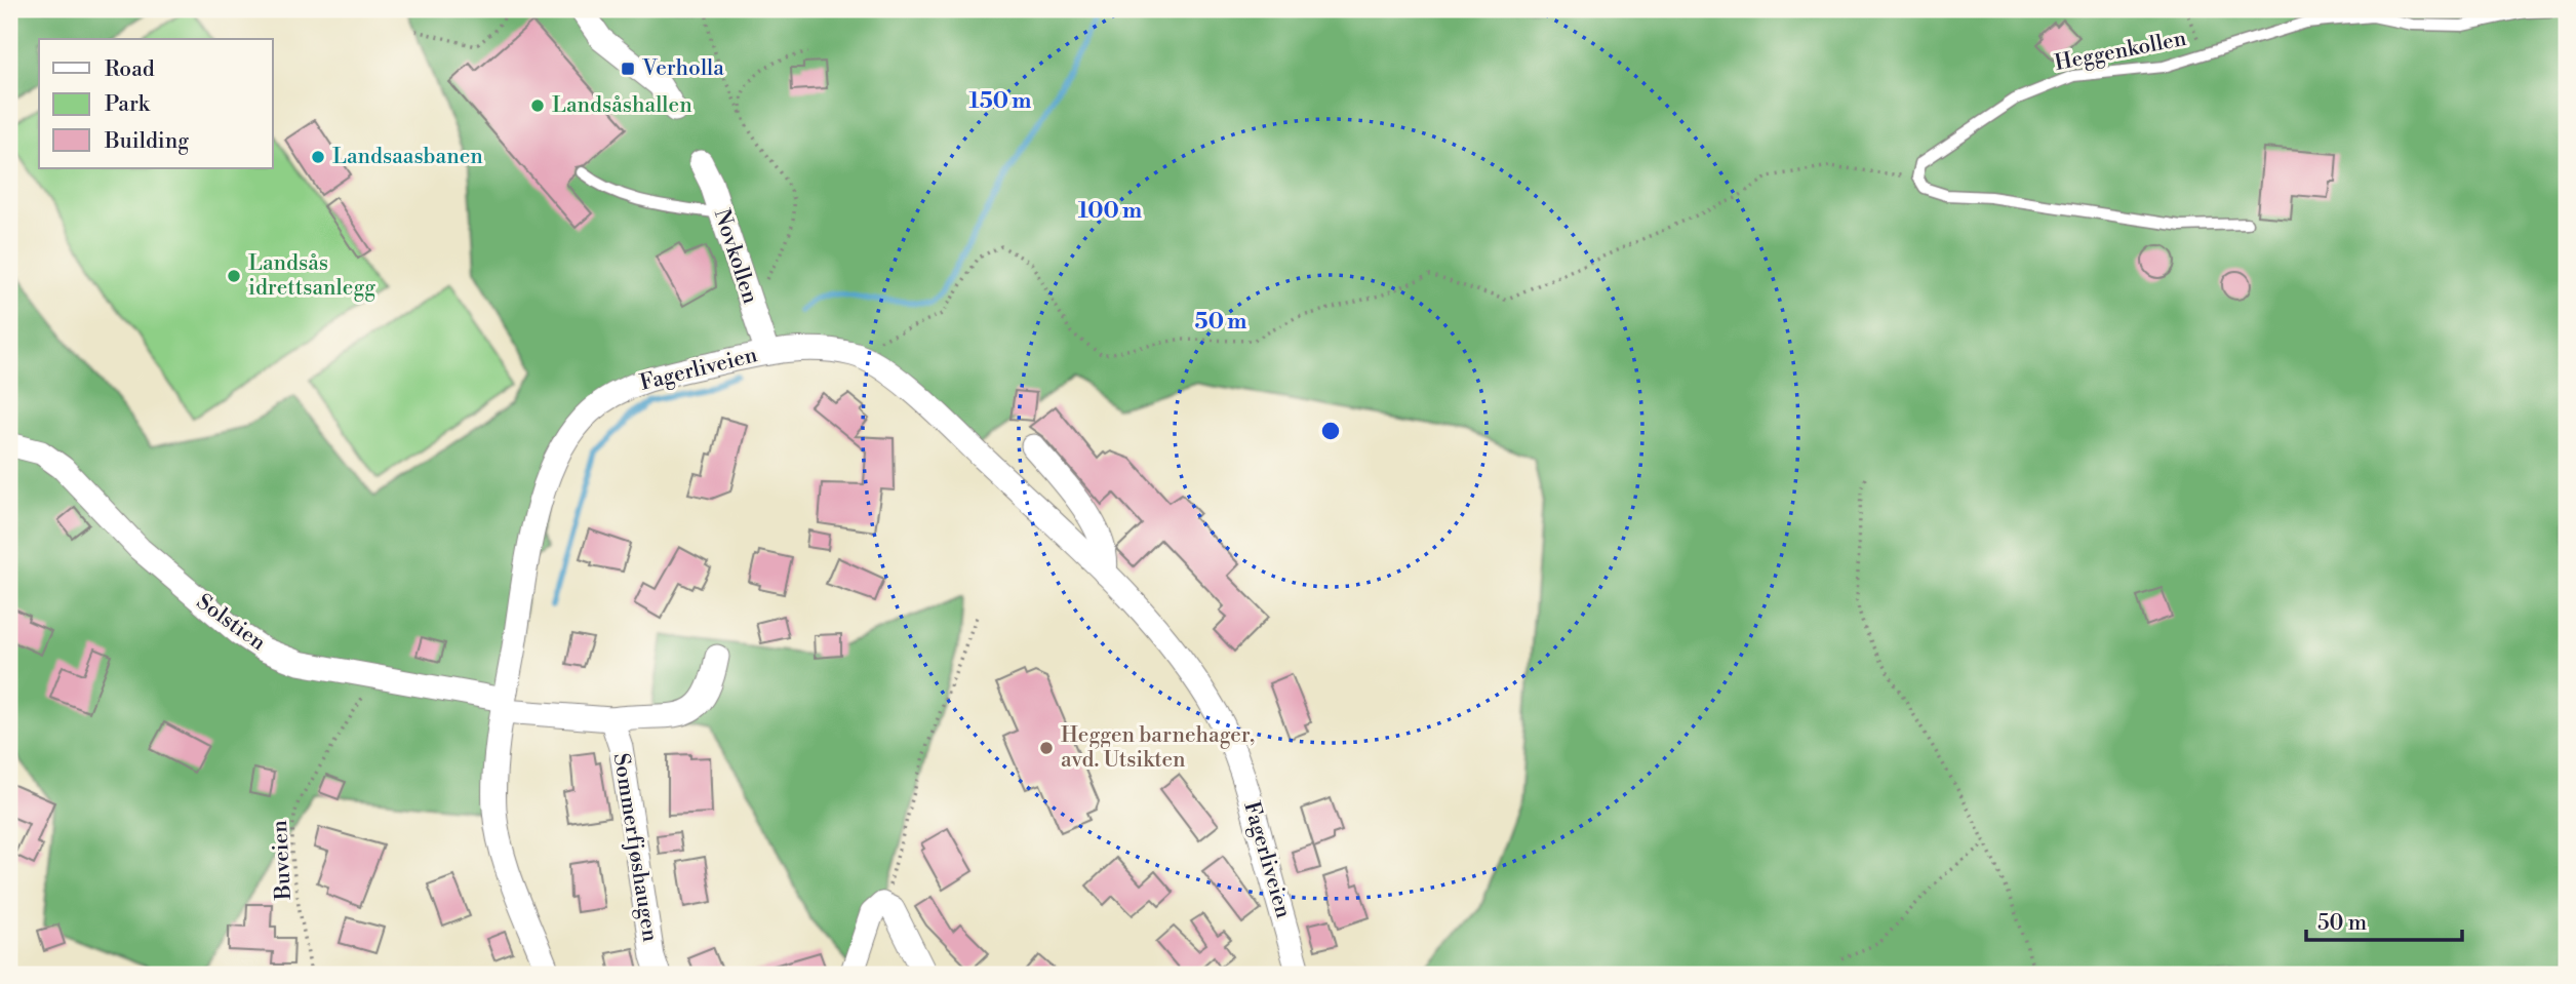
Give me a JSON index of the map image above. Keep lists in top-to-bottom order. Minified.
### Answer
{"streets":{"street":["Novkollen","Fagerliveien","Solstien","Sommerfjøshaugen"],"lane":["Heggenkollen"],"path":["Buveien"]},"crossings":[["Novkollen","Fagerliveien"],["Fagerliveien","Solstien"],["Solstien","Buveien"]],"places":{"transit":["Verholla"],"other":["Landsåshallen","Landsaasbanen","Landsås idrettsanlegg","Heggen barnehager, avd. Utsikten"]},"legend":["Road","Park","Building"],"scale_bar":"50 m","rings":["150 m","100 m","50 m"]}
